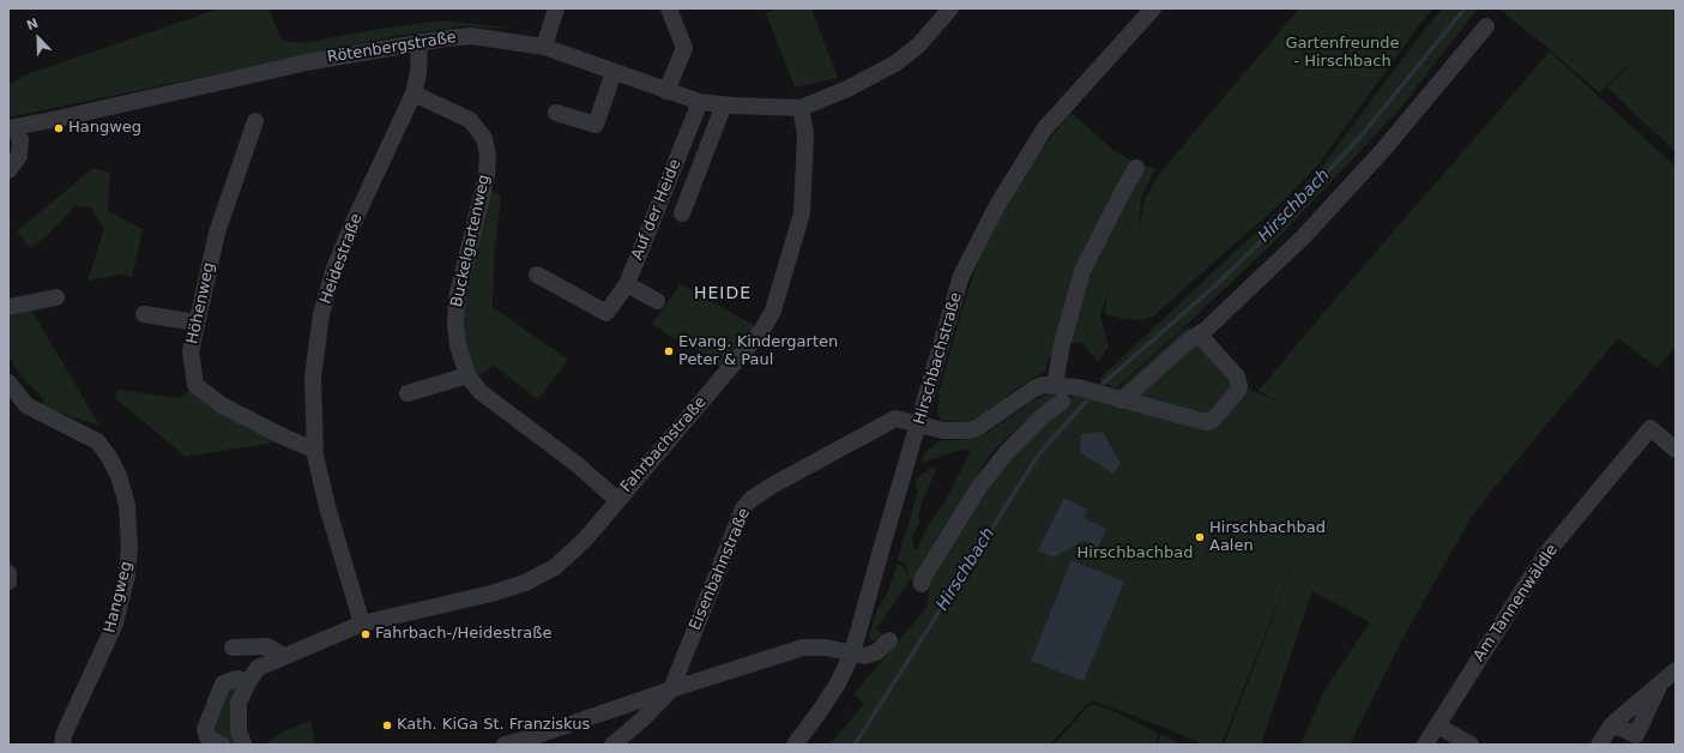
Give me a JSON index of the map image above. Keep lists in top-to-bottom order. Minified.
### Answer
{"streets":{"street":["Rötenbergstraße","Auf der Heide","Buckelgartenweg","Heidestraße","Höhenweg","Hirschbachstraße","Fahrbachstraße","Eisenbahnstraße","Hangweg","Am Tannenwäldle"]},"crossings":[["Rötenbergstraße","Auf der Heide"],["Rötenbergstraße","Heidestraße"],["Rötenbergstraße","Fahrbachstraße"],["Buckelgartenweg","Heidestraße"],["Buckelgartenweg","Fahrbachstraße"],["Heidestraße","Höhenweg"],["Heidestraße","Fahrbachstraße"],["Hirschbachstraße","Eisenbahnstraße"]],"districts":["HEIDE"],"water":["Hirschbach"],"parks":["Gartenfreunde - Hirschbach","Hirschbachbad"],"places":["Hangweg","Evang. Kindergarten Peter & Paul","Hirschbachbad Aalen","Fahrbach-/Heidestraße","Kath. KiGa St. Franziskus"],"north":"top left"}
